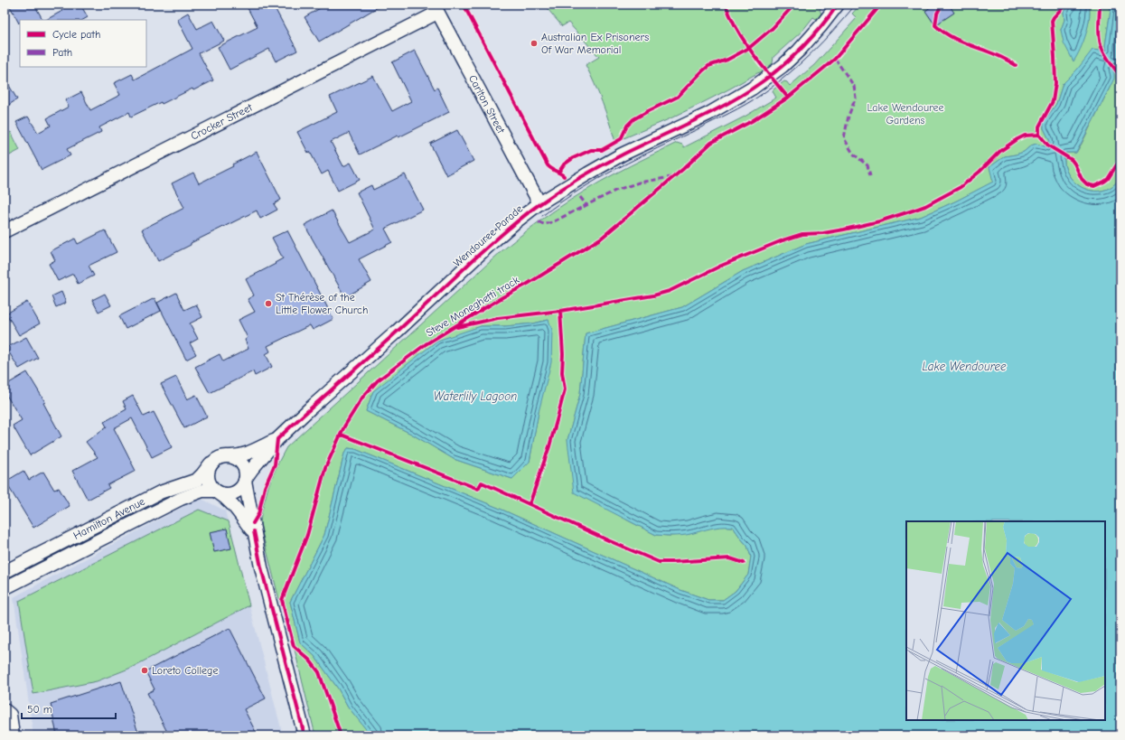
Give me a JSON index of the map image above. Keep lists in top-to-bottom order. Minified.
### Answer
{"streets":{"street":["Carlton Street","Crocker Street","Wendouree Parade","Hamilton Avenue"],"cycle path":["Steve Moneghetti track"]},"crossings":[["Carlton Street","Crocker Street"],["Carlton Street","Wendouree Parade"],["Wendouree Parade","Hamilton Avenue"]],"water":["Lake Wendouree","Waterlily Lagoon"],"parks":["Lake Wendouree Gardens"],"places":["Australian Ex Prisoners Of War Memorial","St Thérèse of the Little Flower Church","Loreto College"],"legend":["Cycle path","Path"],"scale_bar":"50 m"}
